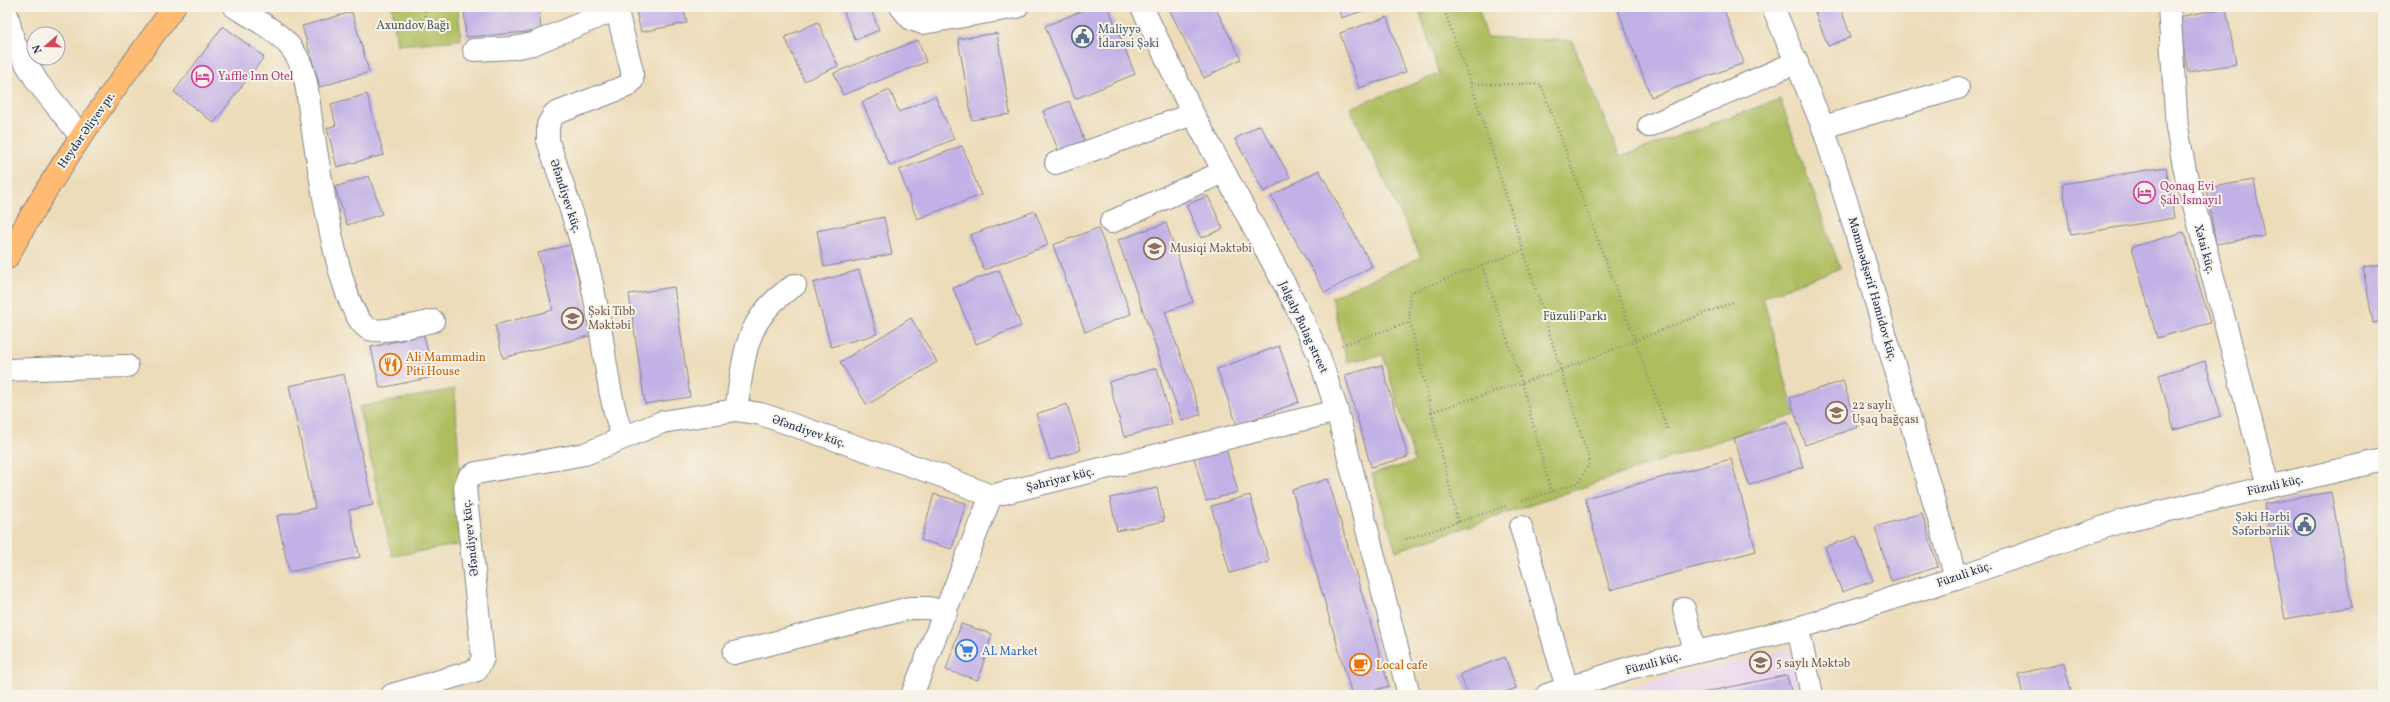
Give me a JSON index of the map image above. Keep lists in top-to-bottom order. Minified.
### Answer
{"streets":{"main road":["Heydər Əliyev pr."],"street":["Əfəndiyev küç.","Xətai küç.","Məmmədşərif Həmidov küç.","Jalgaly Bulag street","Şəhriyar küç.","Füzuli küç."]},"crossings":[["Əfəndiyev küç.","Şəhriyar küç."],["Xətai küç.","Füzuli küç."],["Məmmədşərif Həmidov küç.","Füzuli küç."],["Jalgaly Bulag street","Şəhriyar küç."]],"parks":["Axundov Bağı","Füzuli Parkı"],"places":{"public building":["Maliyyə İdarəsi Şəki","Şəki Hərbi Səfərbərlik"],"hotel":["Yaffle Inn Otel","Qonaq Evi Şah İsmayıl"],"school or university":["Musiqi Məktəbi","Şəki Tibb Məktəbi","22 saylı Uşaq bağçası","5 saylı Məktəb"],"restaurant":["Ali Mammadin Piti House"],"supermarket":["AL Market"],"cafe":["Local cafe"]},"north":"left"}
